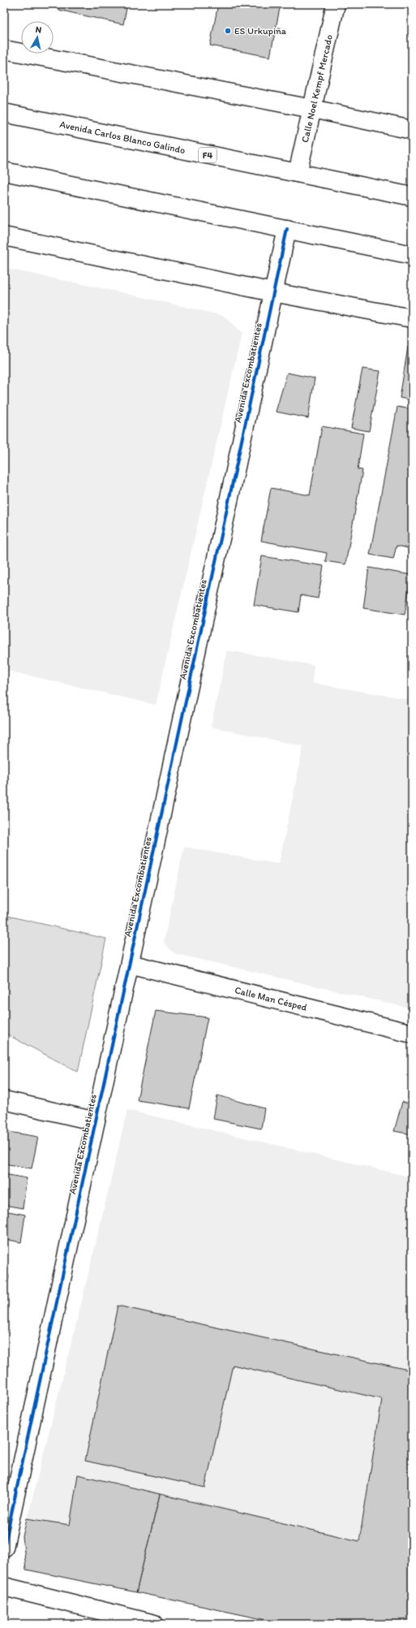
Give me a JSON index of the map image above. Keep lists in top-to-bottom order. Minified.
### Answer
{"streets":{"main road":["Calle Noel Kempf Mercado","Avenida Carlos Blanco Galindo","F4","Avenida Excombatientes","Calle Man Césped"]},"crossings":[["Calle Noel Kempf Mercado","Avenida Carlos Blanco Galindo"],["Avenida Excombatientes","Calle Man Césped"]],"places":["ES Urkupiña"],"north":"top"}
